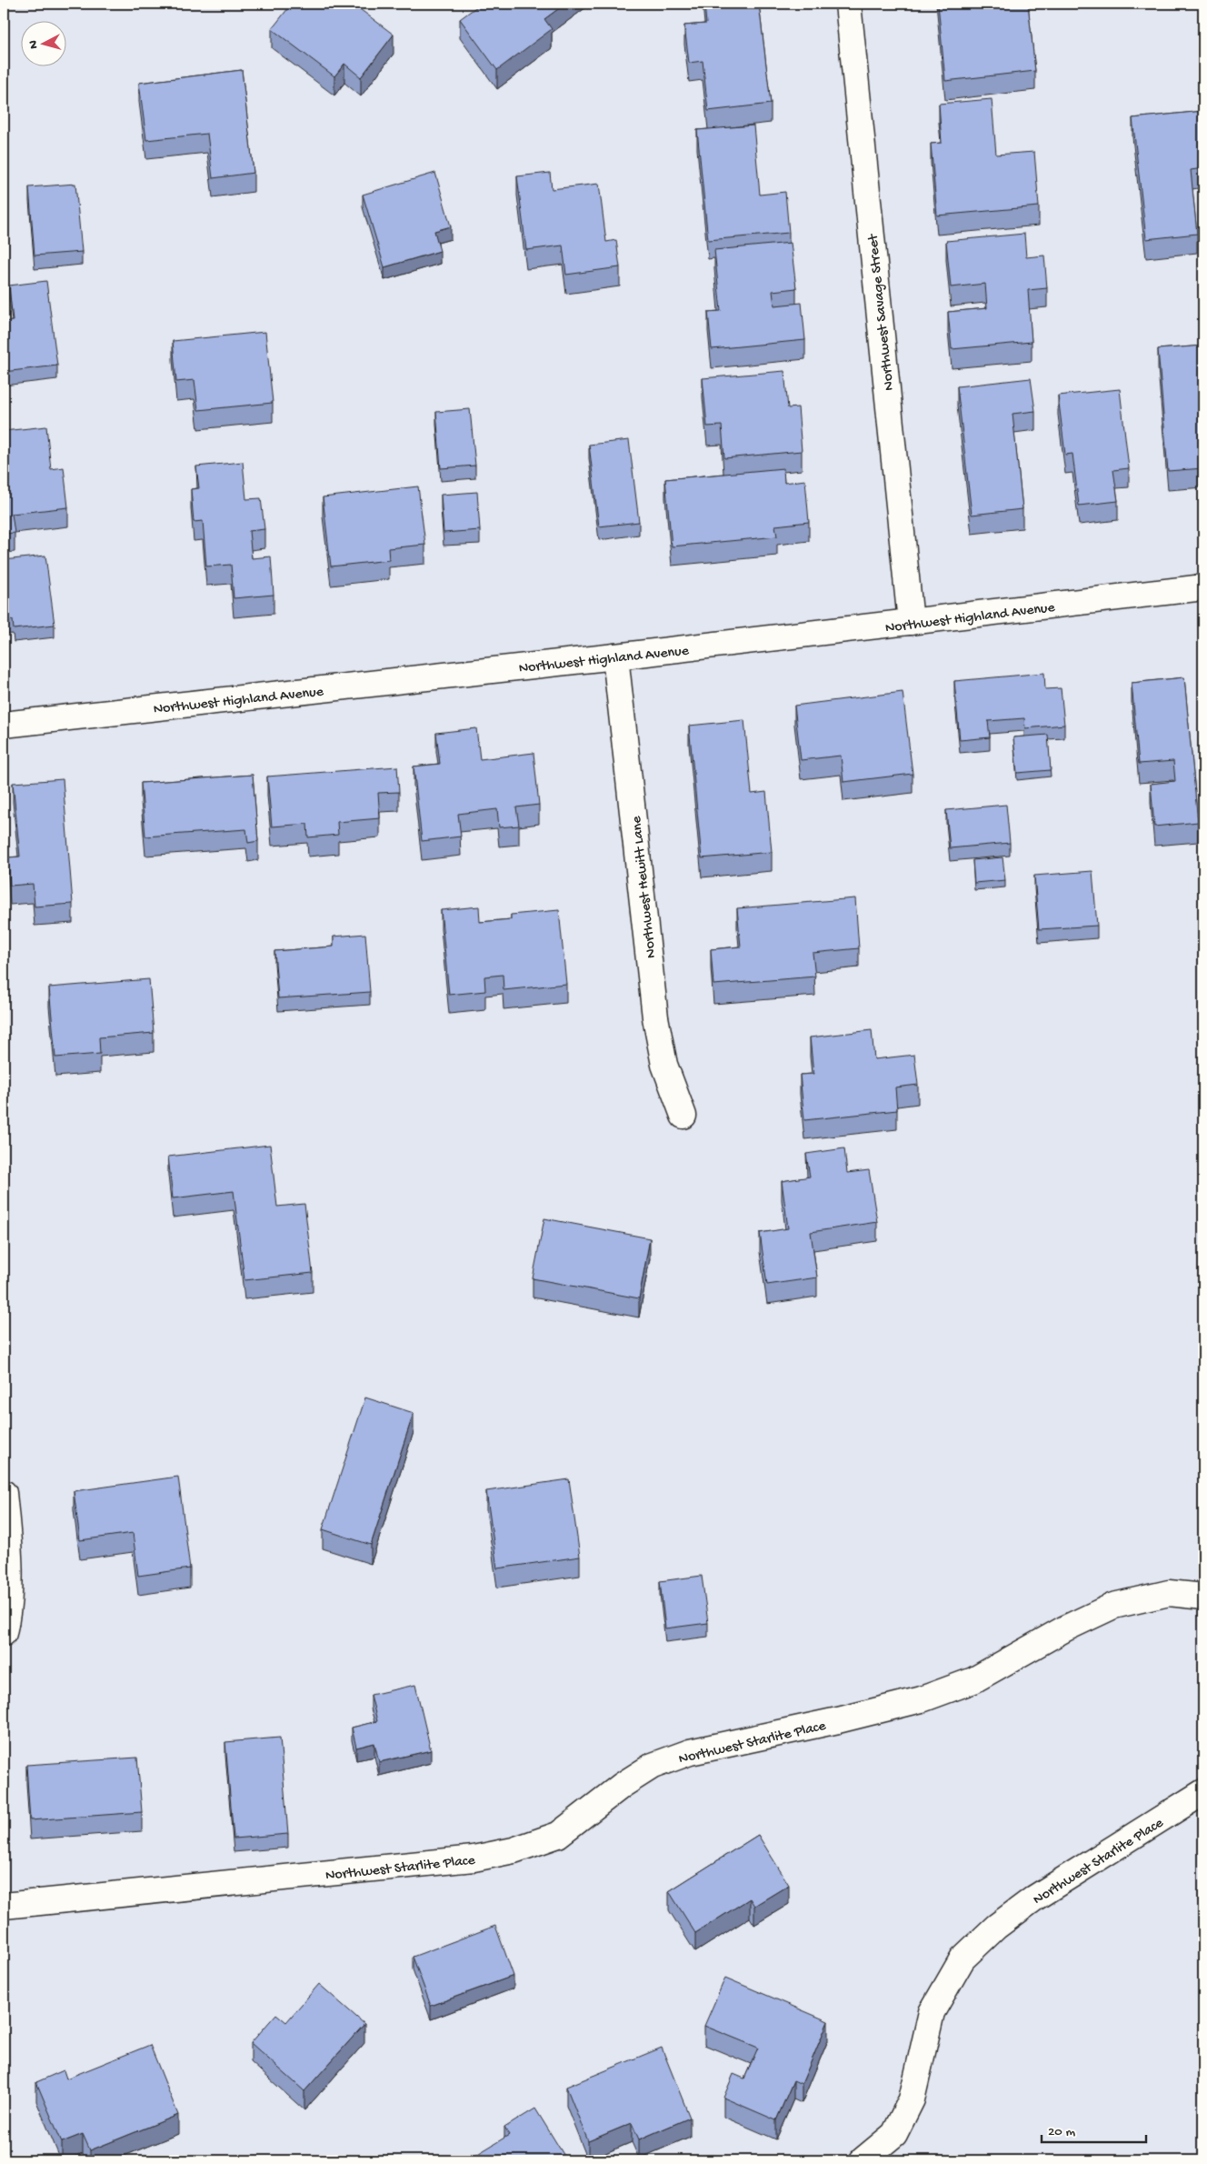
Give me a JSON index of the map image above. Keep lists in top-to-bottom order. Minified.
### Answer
{"streets":{"street":["Northwest Savage Street","Northwest Highland Avenue","Northwest Hewitt Lane","Northwest Starlite Place"]},"crossings":[["Northwest Savage Street","Northwest Highland Avenue"],["Northwest Highland Avenue","Northwest Hewitt Lane"]],"scale_bar":"20 m","north":"left"}
